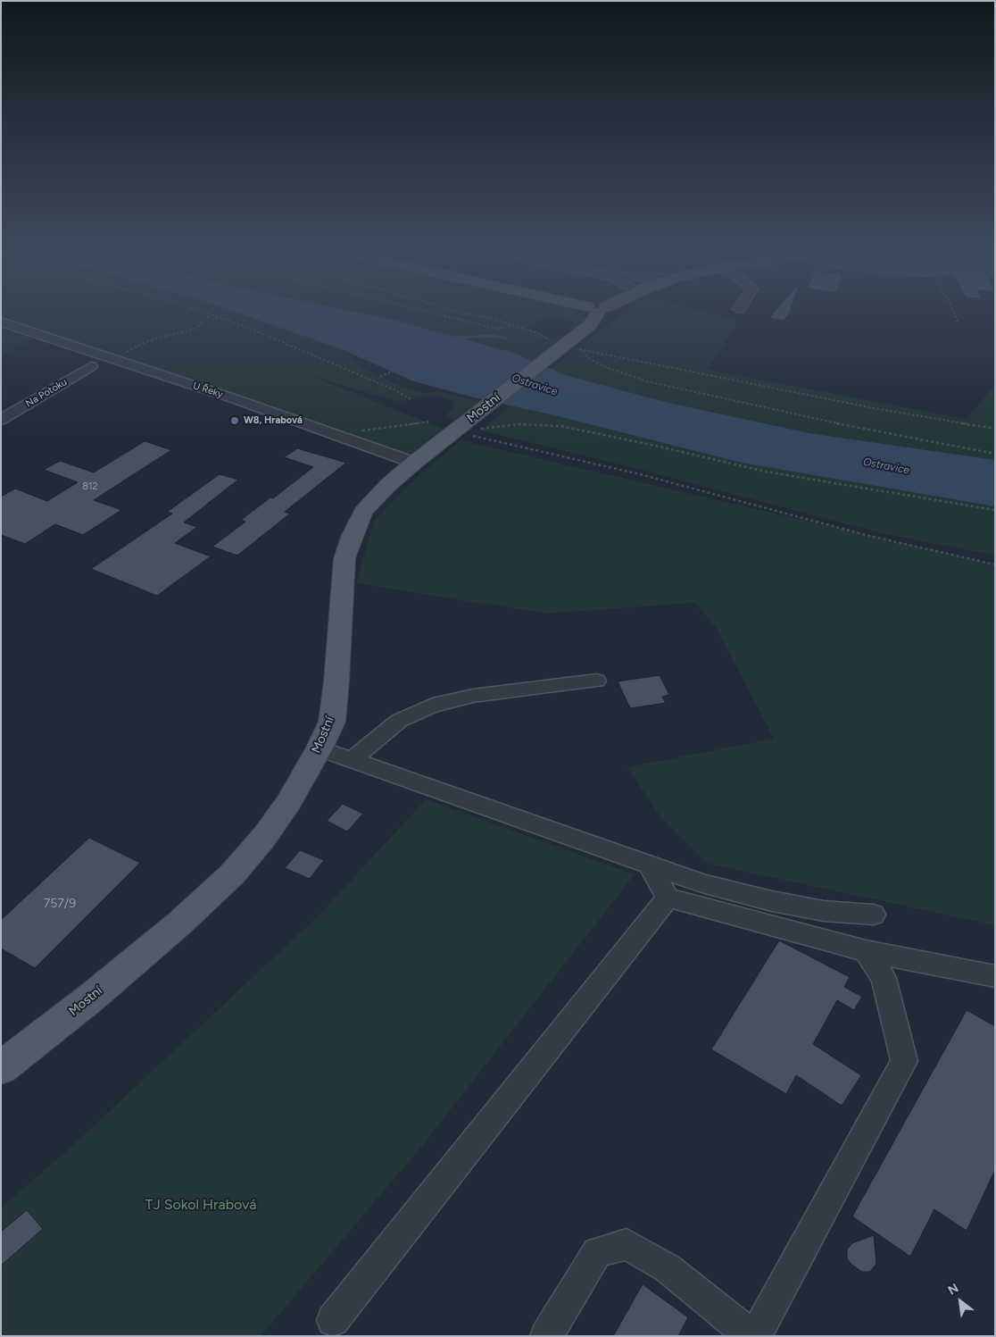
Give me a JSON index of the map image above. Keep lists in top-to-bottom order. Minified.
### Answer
{"streets":{"main road":["Mostní"],"street":["U Řeky","Na Potoku"]},"crossings":[["U Řeky","Mostní"]],"water":["Ostravice"],"parks":["TJ Sokol Hrabová"],"places":["W8, Hrabová"],"house_numbers":["812","757/9"],"north":"top left"}
